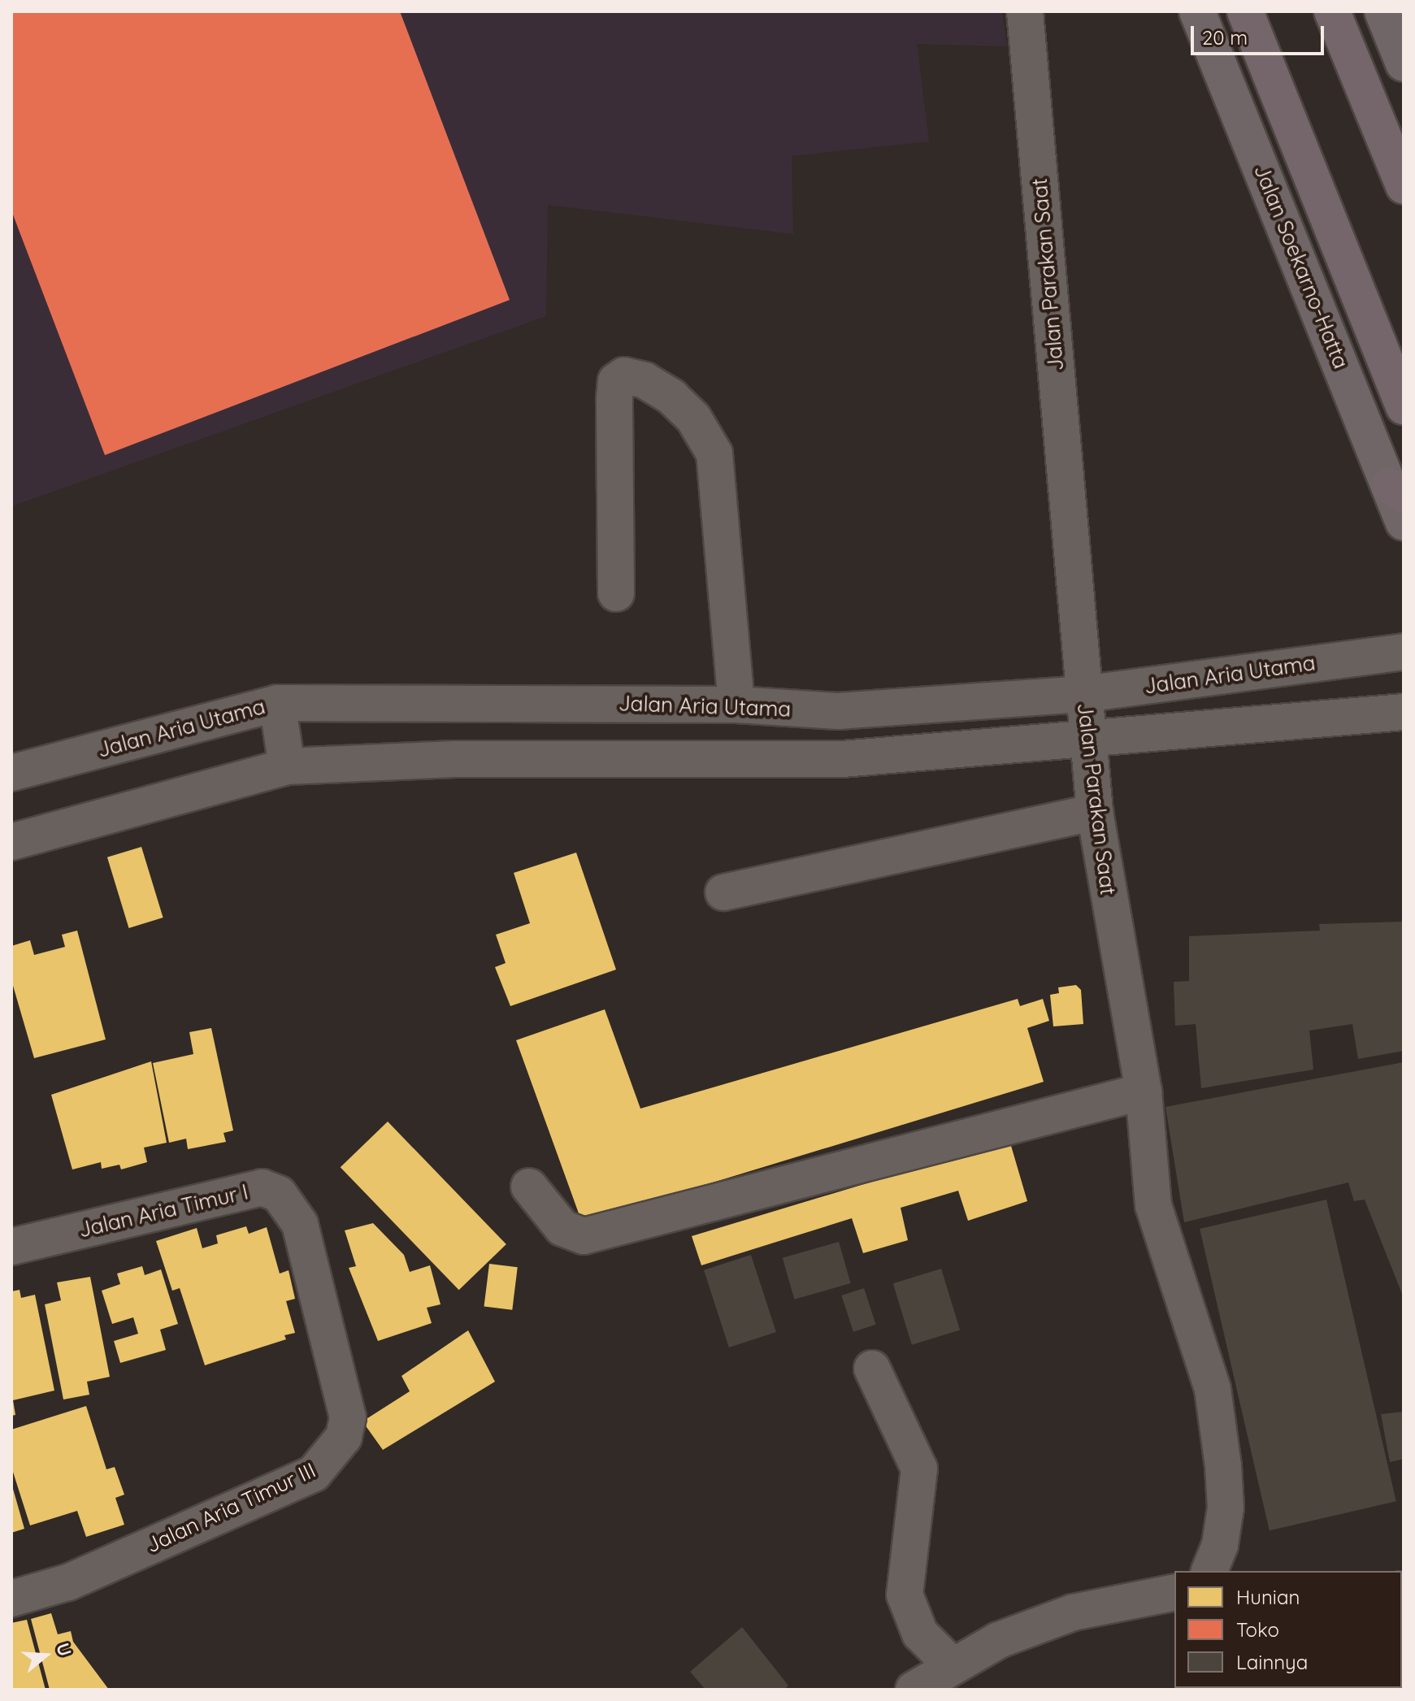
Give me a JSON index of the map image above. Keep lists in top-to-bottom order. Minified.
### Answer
{"streets":{"highway":["Jalan Soekarno-Hatta"],"street":["Jalan Parakan Saat","Jalan Aria Utama","Jalan Aria Timur I","Jalan Aria Timur III"]},"crossings":[["Jalan Parakan Saat","Jalan Aria Utama"],["Jalan Aria Timur I","Jalan Aria Timur III"]],"legend":["Hunian","Toko","Lainnya"],"scale_bar":"20 m","north":"right"}
